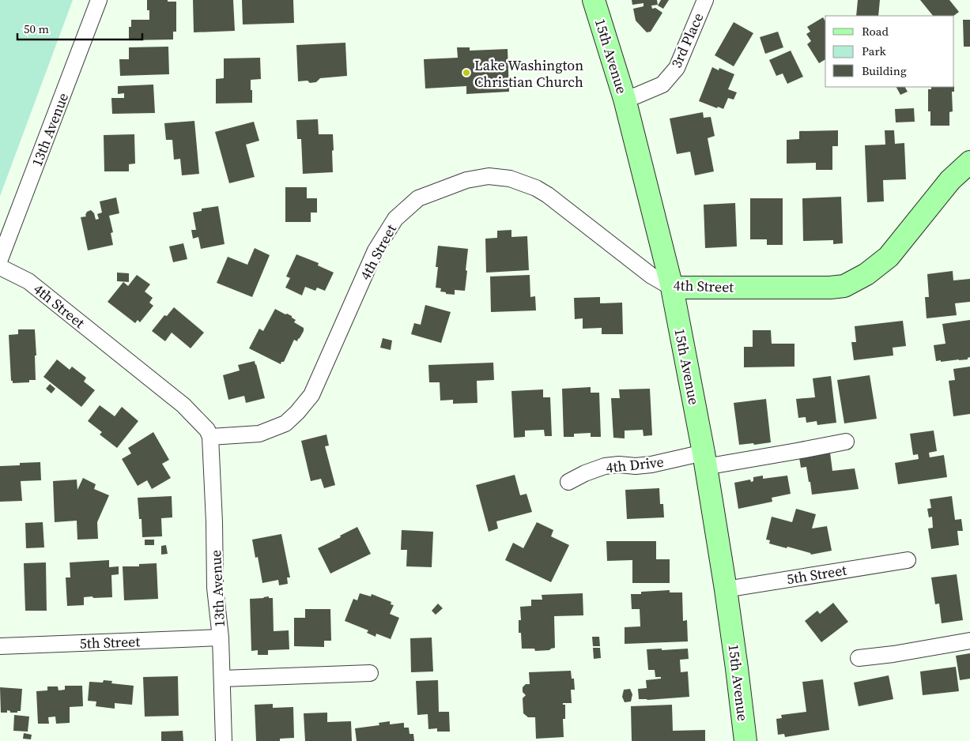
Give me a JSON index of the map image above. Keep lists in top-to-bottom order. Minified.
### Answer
{"streets":{"street":["3rd Place","15th Avenue","13th Avenue","4th Street","4th Drive","5th Street"]},"crossings":[["3rd Place","15th Avenue"],["15th Avenue","4th Street"],["15th Avenue","4th Drive"],["15th Avenue","5th Street"],["13th Avenue","4th Street"],["13th Avenue","5th Street"]],"places":["Lake Washington Christian Church"],"legend":["Road","Park","Building"],"scale_bar":"50 m"}
